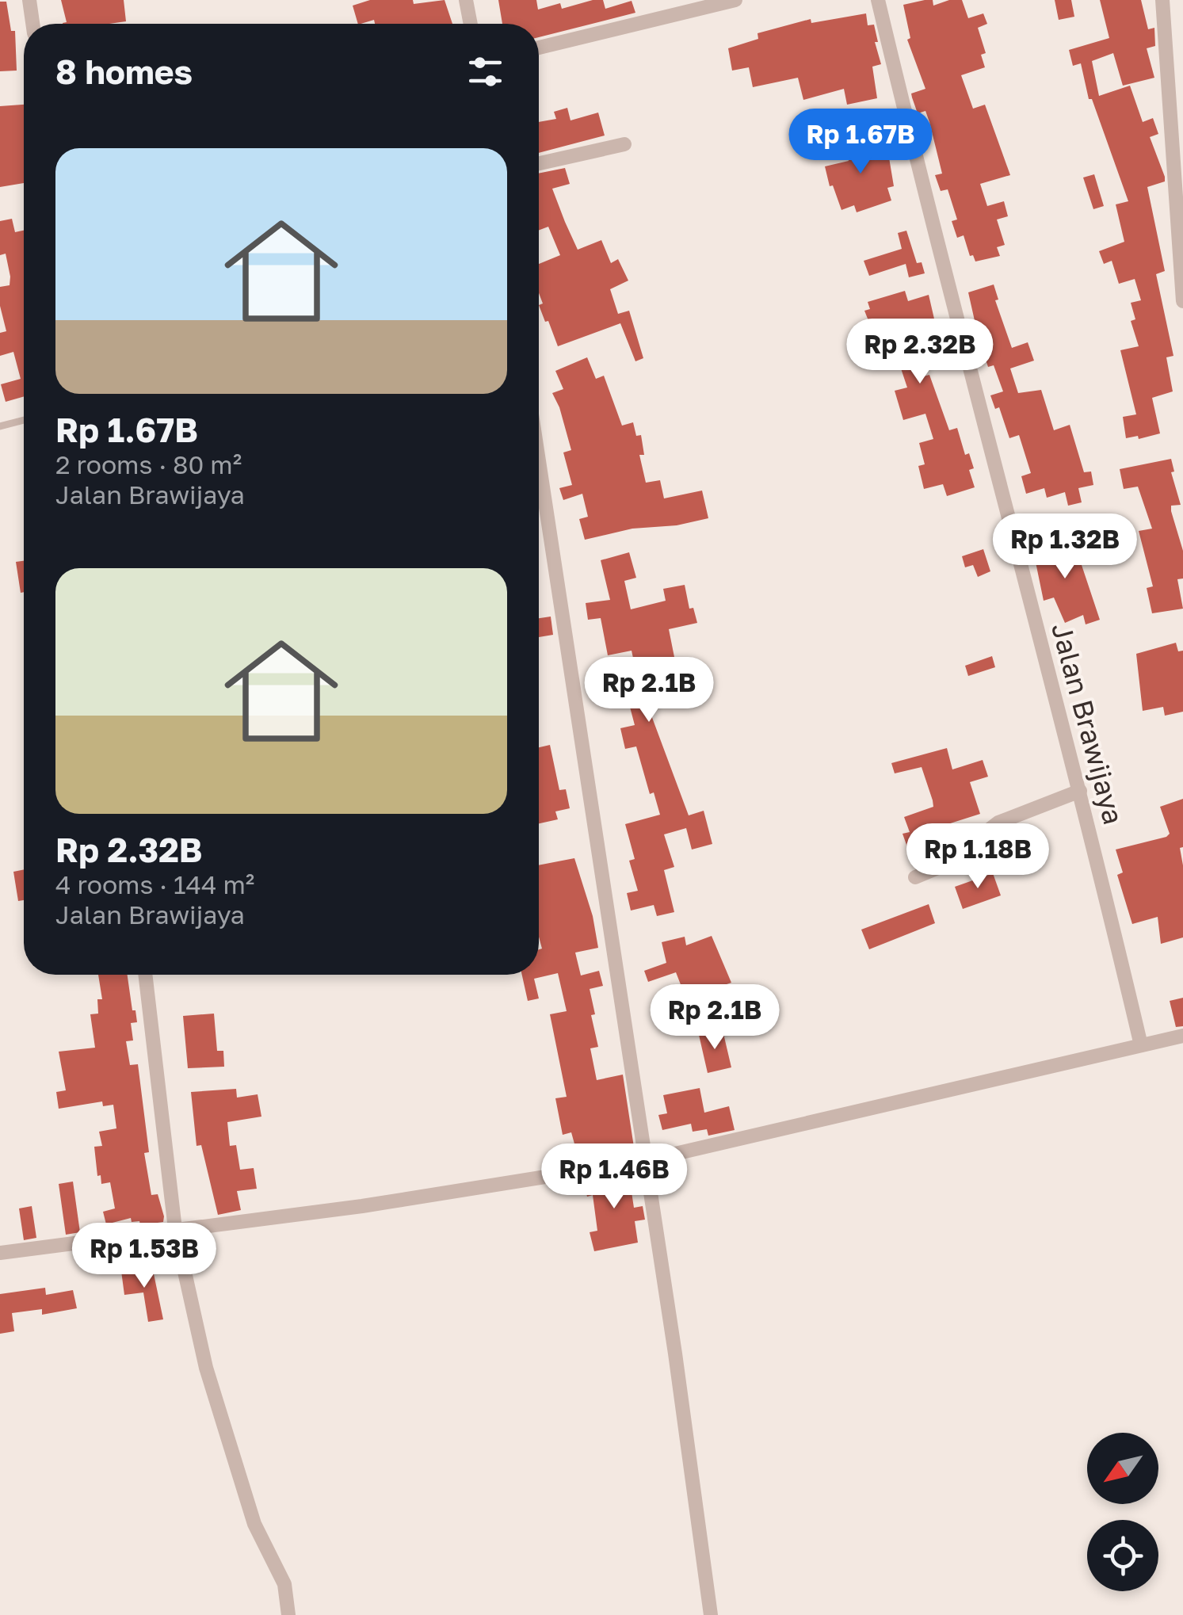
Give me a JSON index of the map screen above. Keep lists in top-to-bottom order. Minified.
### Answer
{"streets":{"street":["Jalan Brawijaya"]},"north":"bottom left","page":{"heading":"8 homes","price":["Rp 1.67B","Rp 2.32B","Rp 1.32B","Rp 2.1B","Rp 1.18B","Rp 2.1B","Rp 1.46B","Rp 1.53B"],"list":[{"name":"Rp 1.67B","note":"2 rooms · 80 m² · Jalan Brawijaya"},{"name":"Rp 2.32B","note":"4 rooms · 144 m² · Jalan Brawijaya"}]}}
